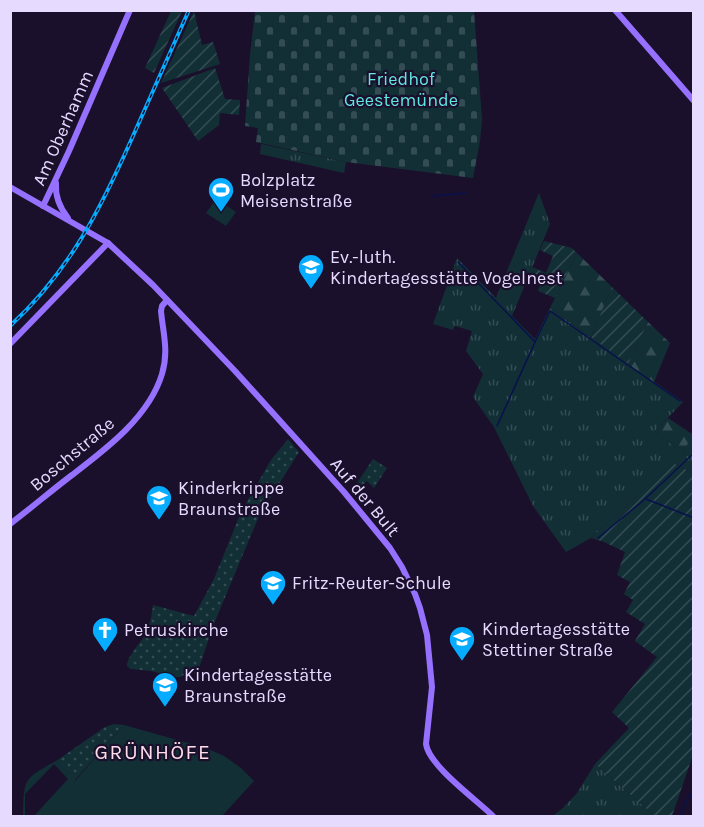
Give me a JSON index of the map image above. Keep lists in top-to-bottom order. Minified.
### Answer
{"streets":{"street":["Am Oberhamm","Boschstraße","Auf der Bult"]},"crossings":[["Am Oberhamm","Auf der Bult"],["Boschstraße","Auf der Bult"]],"districts":["GRÜNHÖFE"],"parks":["Friedhof Geestemünde"],"places":{"sports":["Bolzplatz Meisenstraße"],"school or university":["Ev.-luth. Kindertagesstätte Vogelnest","Kinderkrippe Braunstraße","Fritz-Reuter-Schule","Kindertagesstätte Stettiner Straße","Kindertagesstätte Braunstraße"],"church":["Petruskirche"]}}
